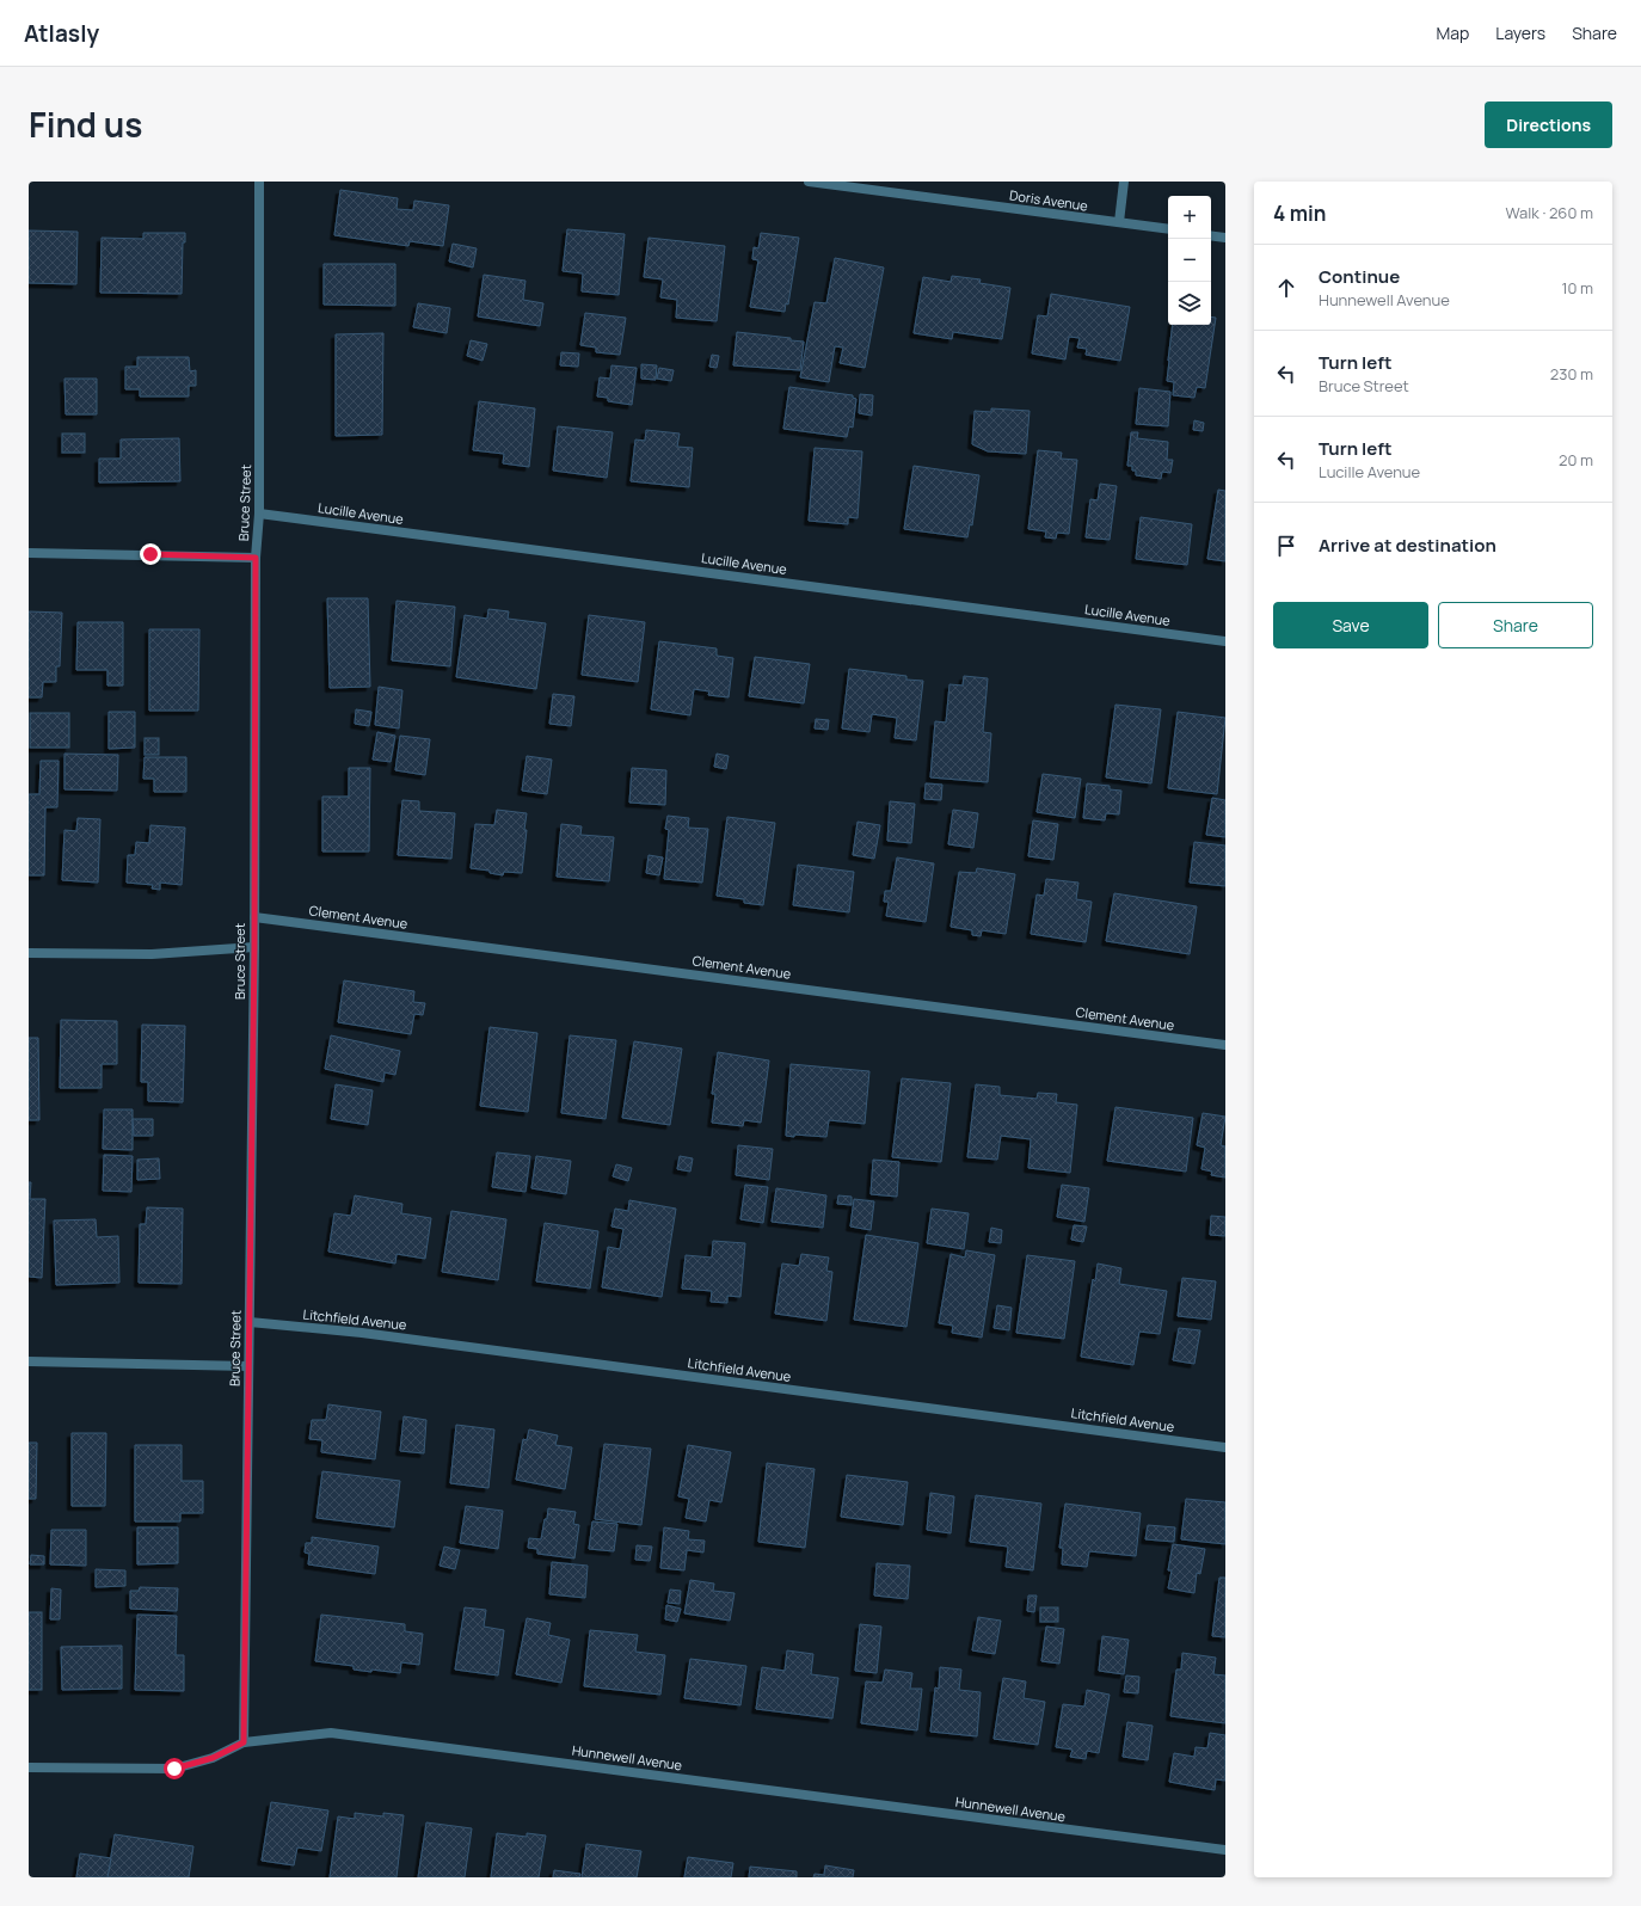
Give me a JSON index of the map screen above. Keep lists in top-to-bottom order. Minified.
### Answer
{"streets":{"street":["Doris Avenue","Bruce Street","Lucille Avenue","Clement Avenue","Litchfield Avenue","Hunnewell Avenue"]},"crossings":[["Bruce Street","Lucille Avenue"],["Bruce Street","Clement Avenue"],["Bruce Street","Litchfield Avenue"],["Bruce Street","Hunnewell Avenue"]],"page":{"header":"Atlasly","nav":["Map","Layers","Share"],"title":"Find us","buttons":["Directions",["Save","Share"]],"heading":["4 min","Walk · 260 m"],"map_buttons":["+","−"],"list":[["Continue","Hunnewell Avenue","10 m"],["Turn left","Bruce Street","230 m"],["Turn left","Lucille Avenue","20 m"],"Arrive at destination"]}}
